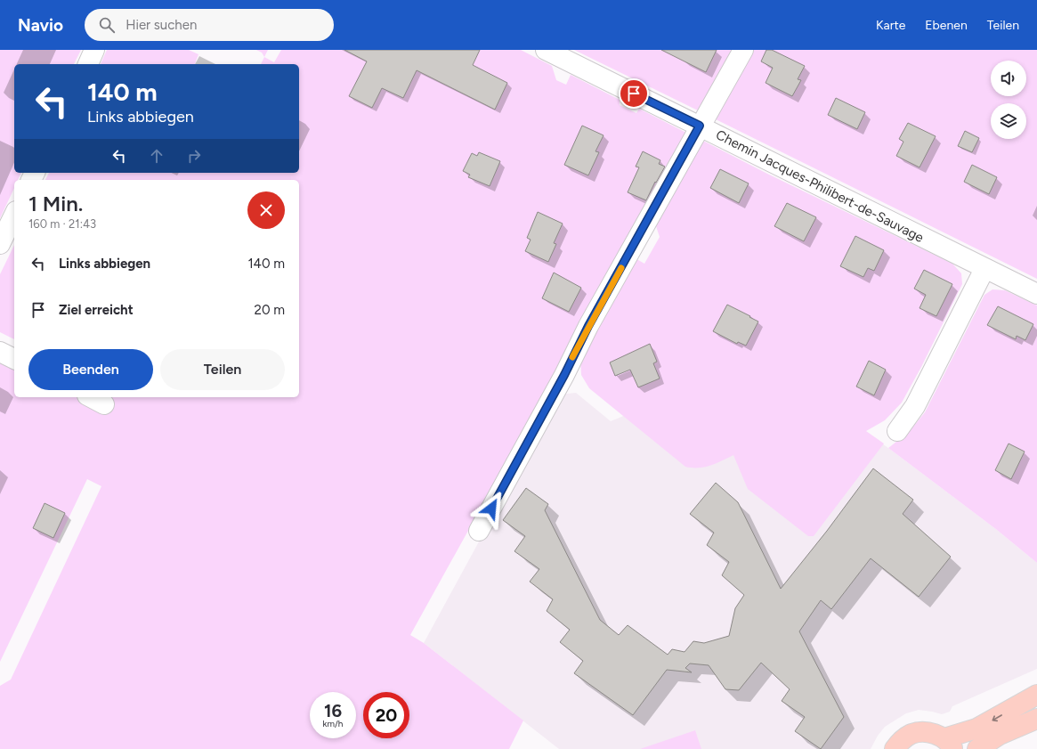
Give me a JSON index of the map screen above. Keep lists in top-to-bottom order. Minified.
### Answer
{"streets":{"street":["Chemin Jacques-Philibert-de-Sauvage"]},"page":{"header":"Navio","search":"Hier suchen","nav":["Karte","Ebenen","Teilen"],"turn":["140 m","Links abbiegen"],"heading":["1 Min.","160 m · 21:43"],"list":[{"name":"Links abbiegen","value":"140 m"},{"name":"Ziel erreicht","value":"20 m"}],"buttons":["Beenden","Teilen"],"speed":"16 km/h","limit":"20"}}
